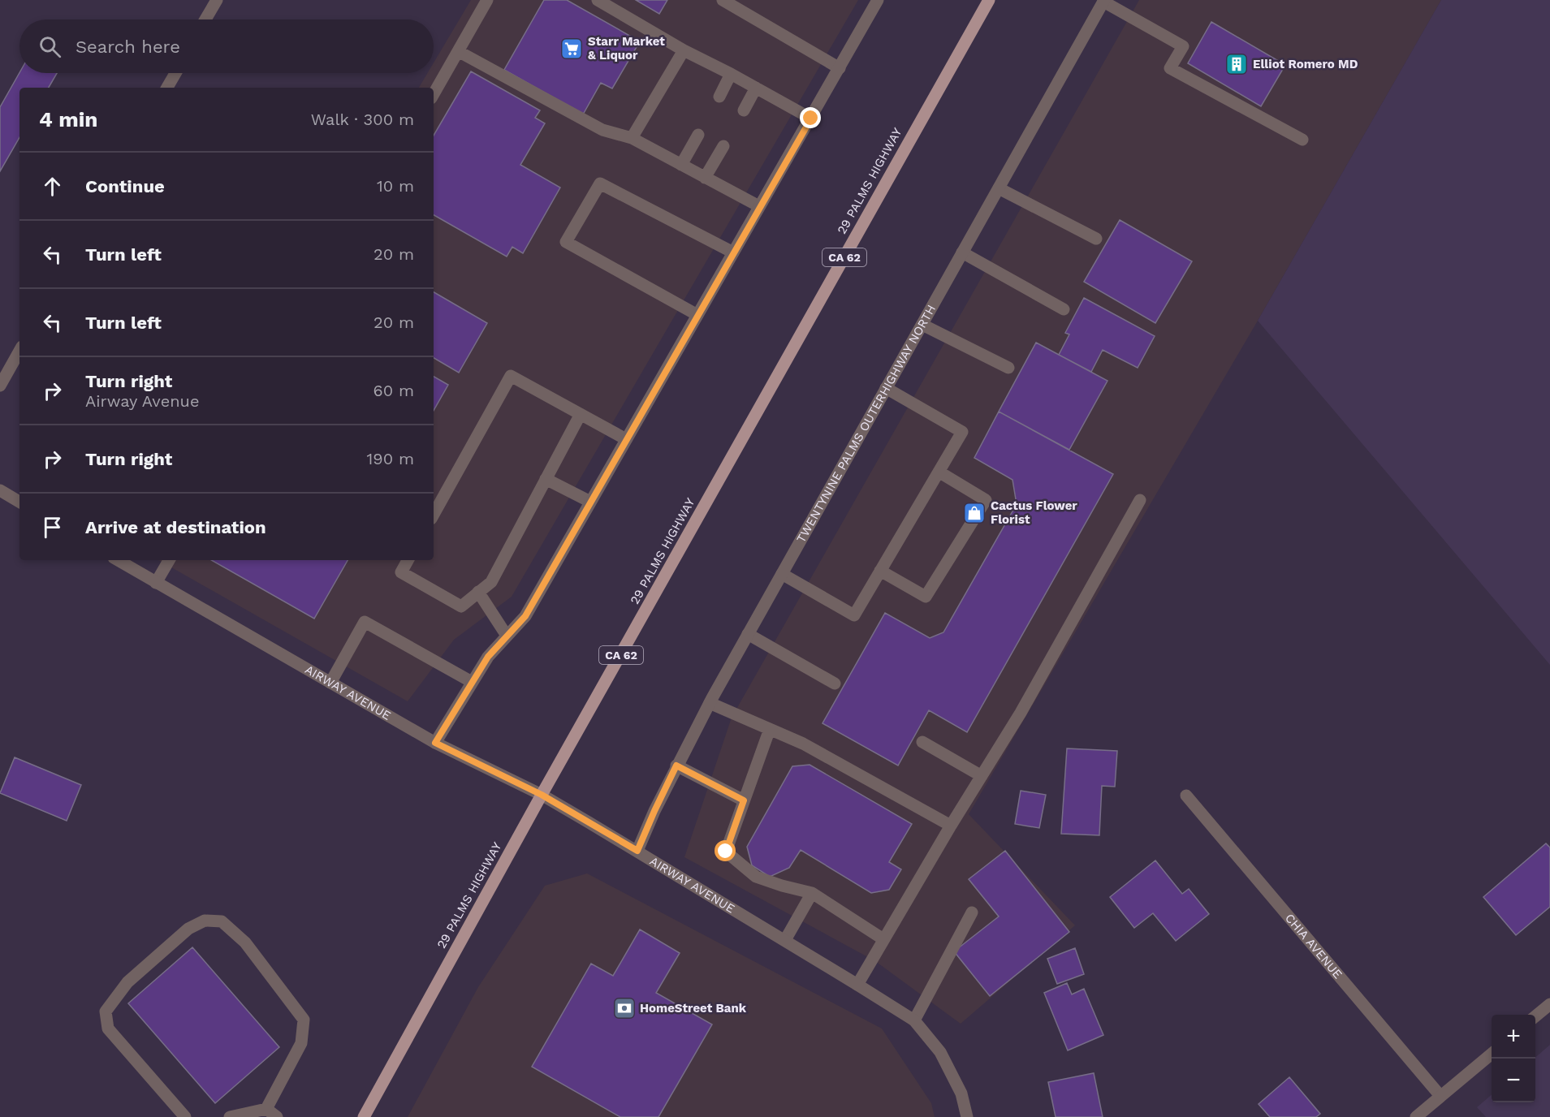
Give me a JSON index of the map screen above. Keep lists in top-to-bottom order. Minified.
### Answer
{"streets":{"main road":["29 PALMS HIGHWAY","CA 62"],"street":["TWENTYNINE PALMS OUTERHIGHWAY NORTH","AIRWAY AVENUE","CHIA AVENUE"]},"crossings":[["29 PALMS HIGHWAY","AIRWAY AVENUE"],["TWENTYNINE PALMS OUTERHIGHWAY NORTH","AIRWAY AVENUE"]],"places":{"supermarket":["Starr Market & Liquor"],"building":["Elliot Romero MD"],"shop":["Cactus Flower Florist"],"bank":["HomeStreet Bank"]},"page":{"search":"Search here","heading":["4 min","Walk · 300 m"],"list":[["Continue","10 m"],["Turn left","20 m"],["Turn left","20 m"],["Turn right","Airway Avenue","60 m"],["Turn right","190 m"],"Arrive at destination"],"map_buttons":["+","−"]}}
